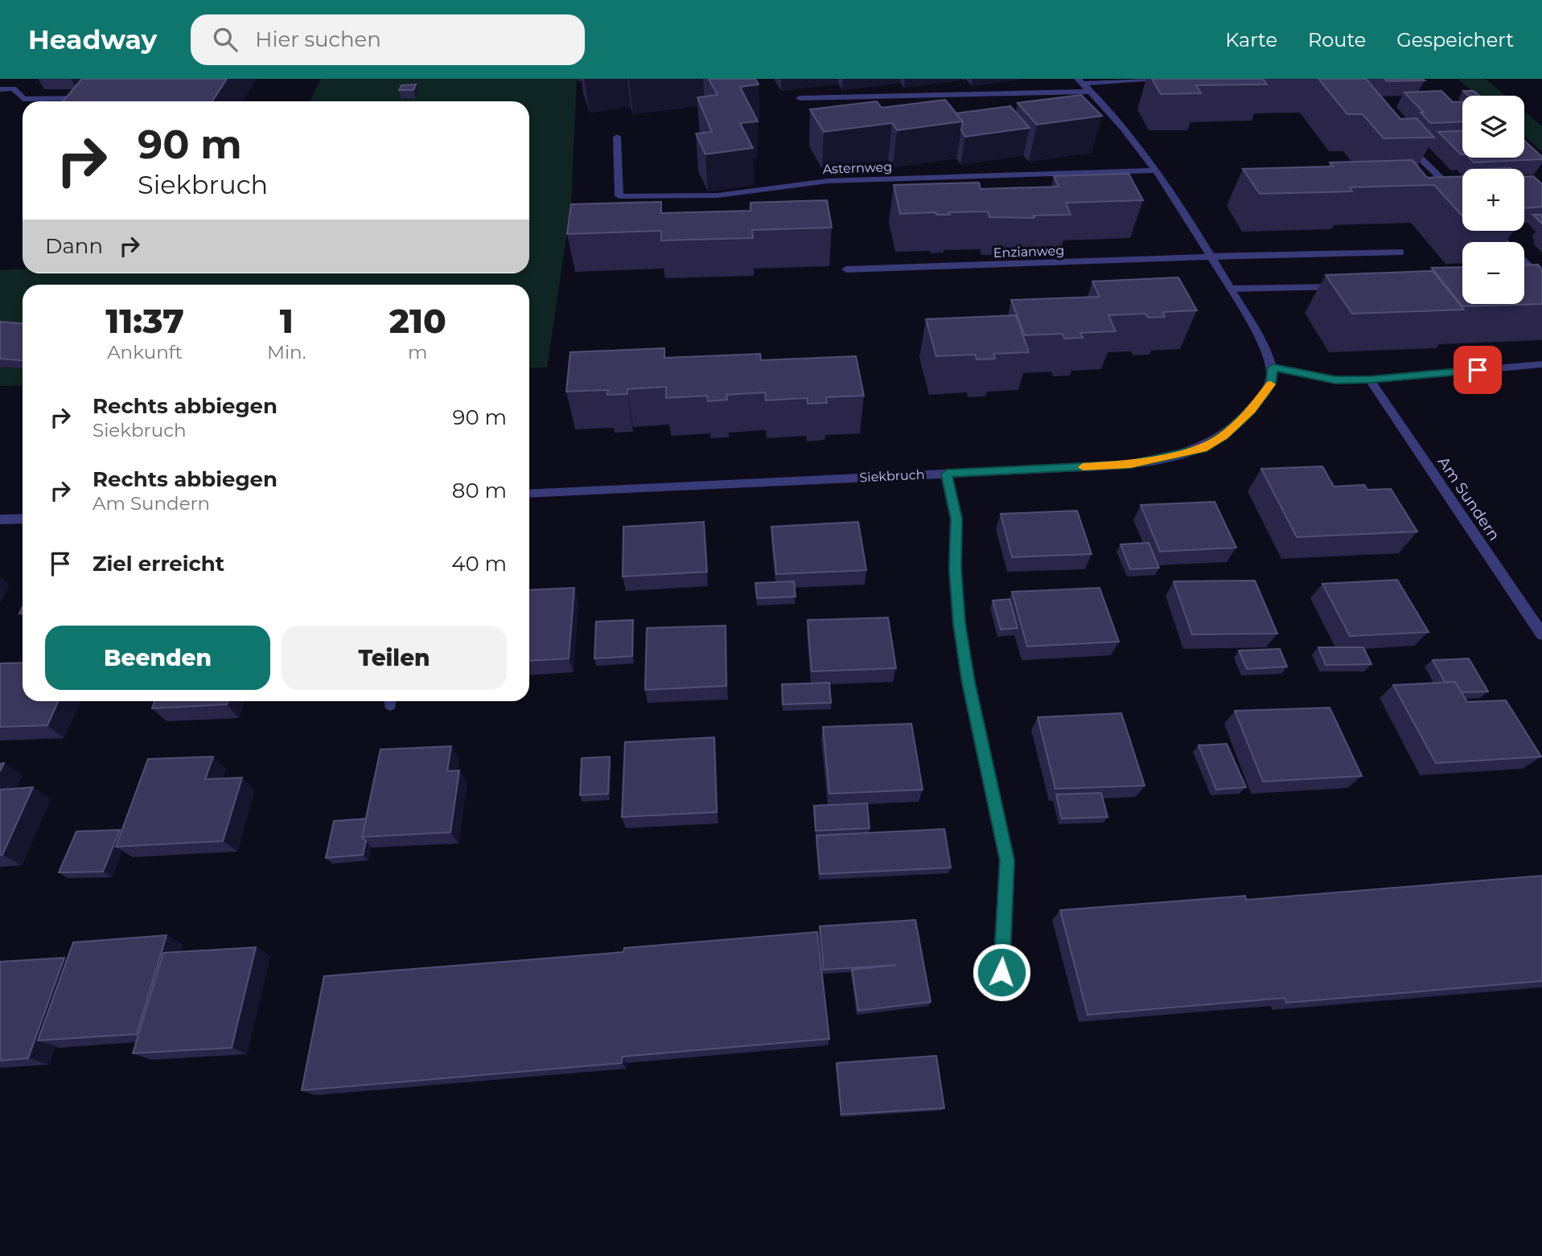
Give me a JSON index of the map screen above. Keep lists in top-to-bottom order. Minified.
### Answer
{"streets":{"street":["Asternweg","Enzianweg","Siekbruch","Am Sundern"]},"page":{"header":"Headway","search":"Hier suchen","nav":["Karte","Route","Gespeichert"],"map_buttons":["+","−"],"turn":["90 m","Siekbruch"],"then":"Dann","eta":["11:37","Ankunft","1","Min.","210","m"],"list":[{"name":"Rechts abbiegen","note":"Siekbruch","value":"90 m"},{"name":"Rechts abbiegen","note":"Am Sundern","value":"80 m"},{"name":"Ziel erreicht","value":"40 m"}],"buttons":["Beenden","Teilen"]}}
